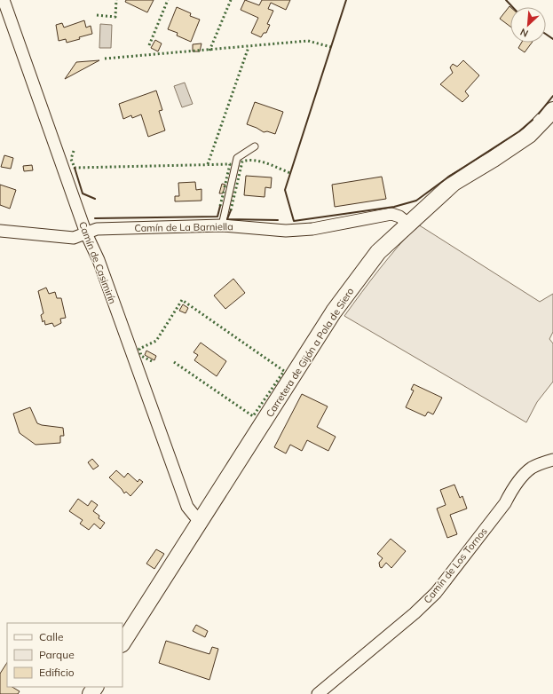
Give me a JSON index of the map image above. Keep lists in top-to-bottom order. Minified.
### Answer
{"streets":{"street":["Camín de La Barniella","Camín de Casimirín","Carretera de Gijón a Pola de Siero","Camín de Los Tornos"]},"crossings":[["Camín de La Barniella","Camín de Casimirín"],["Camín de La Barniella","Carretera de Gijón a Pola de Siero"],["Camín de Casimirín","Carretera de Gijón a Pola de Siero"]],"legend":["Calle","Parque","Edificio"],"north":"bottom left"}
